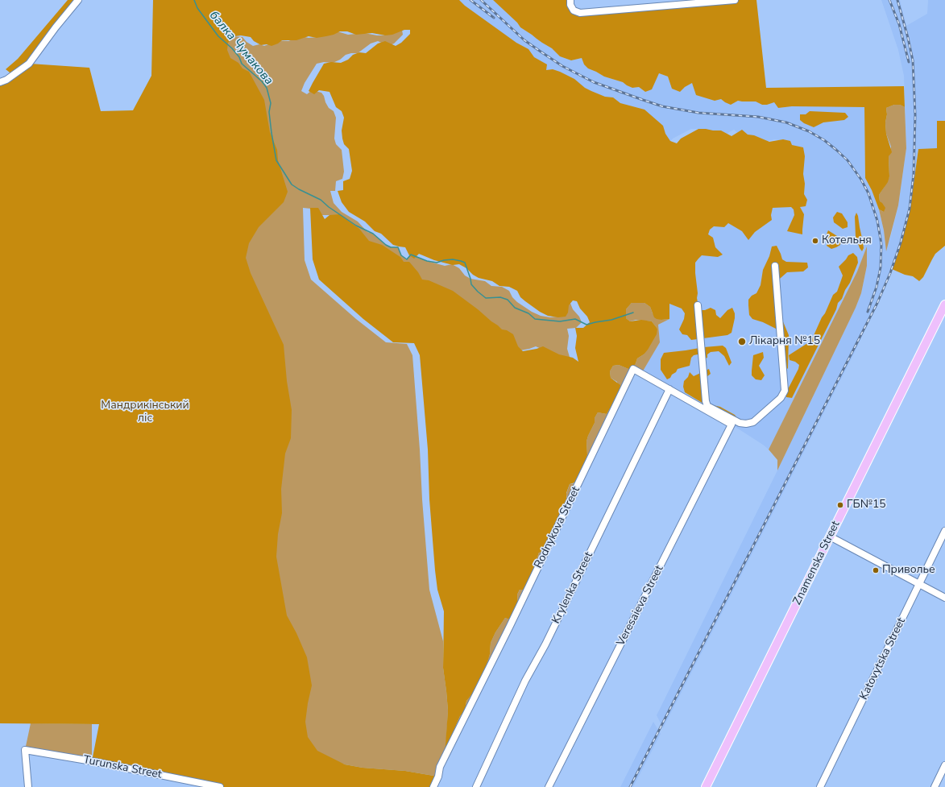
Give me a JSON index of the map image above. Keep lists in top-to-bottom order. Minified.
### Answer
{"streets":{"main road":["Znamenska Street"],"street":["Rodnykova Street","Krylenka Street","Veresaieva Street","Katovytska Street","Turunska Street"]},"crossings":[["Rodnykova Street","Krylenka Street"],["Rodnykova Street","Veresaieva Street"]],"water":["балка Чумакова"],"parks":["Мандрикінський ліс"],"places":["Котельня","Лікарня №15","ГБ№15","Приволье"]}
